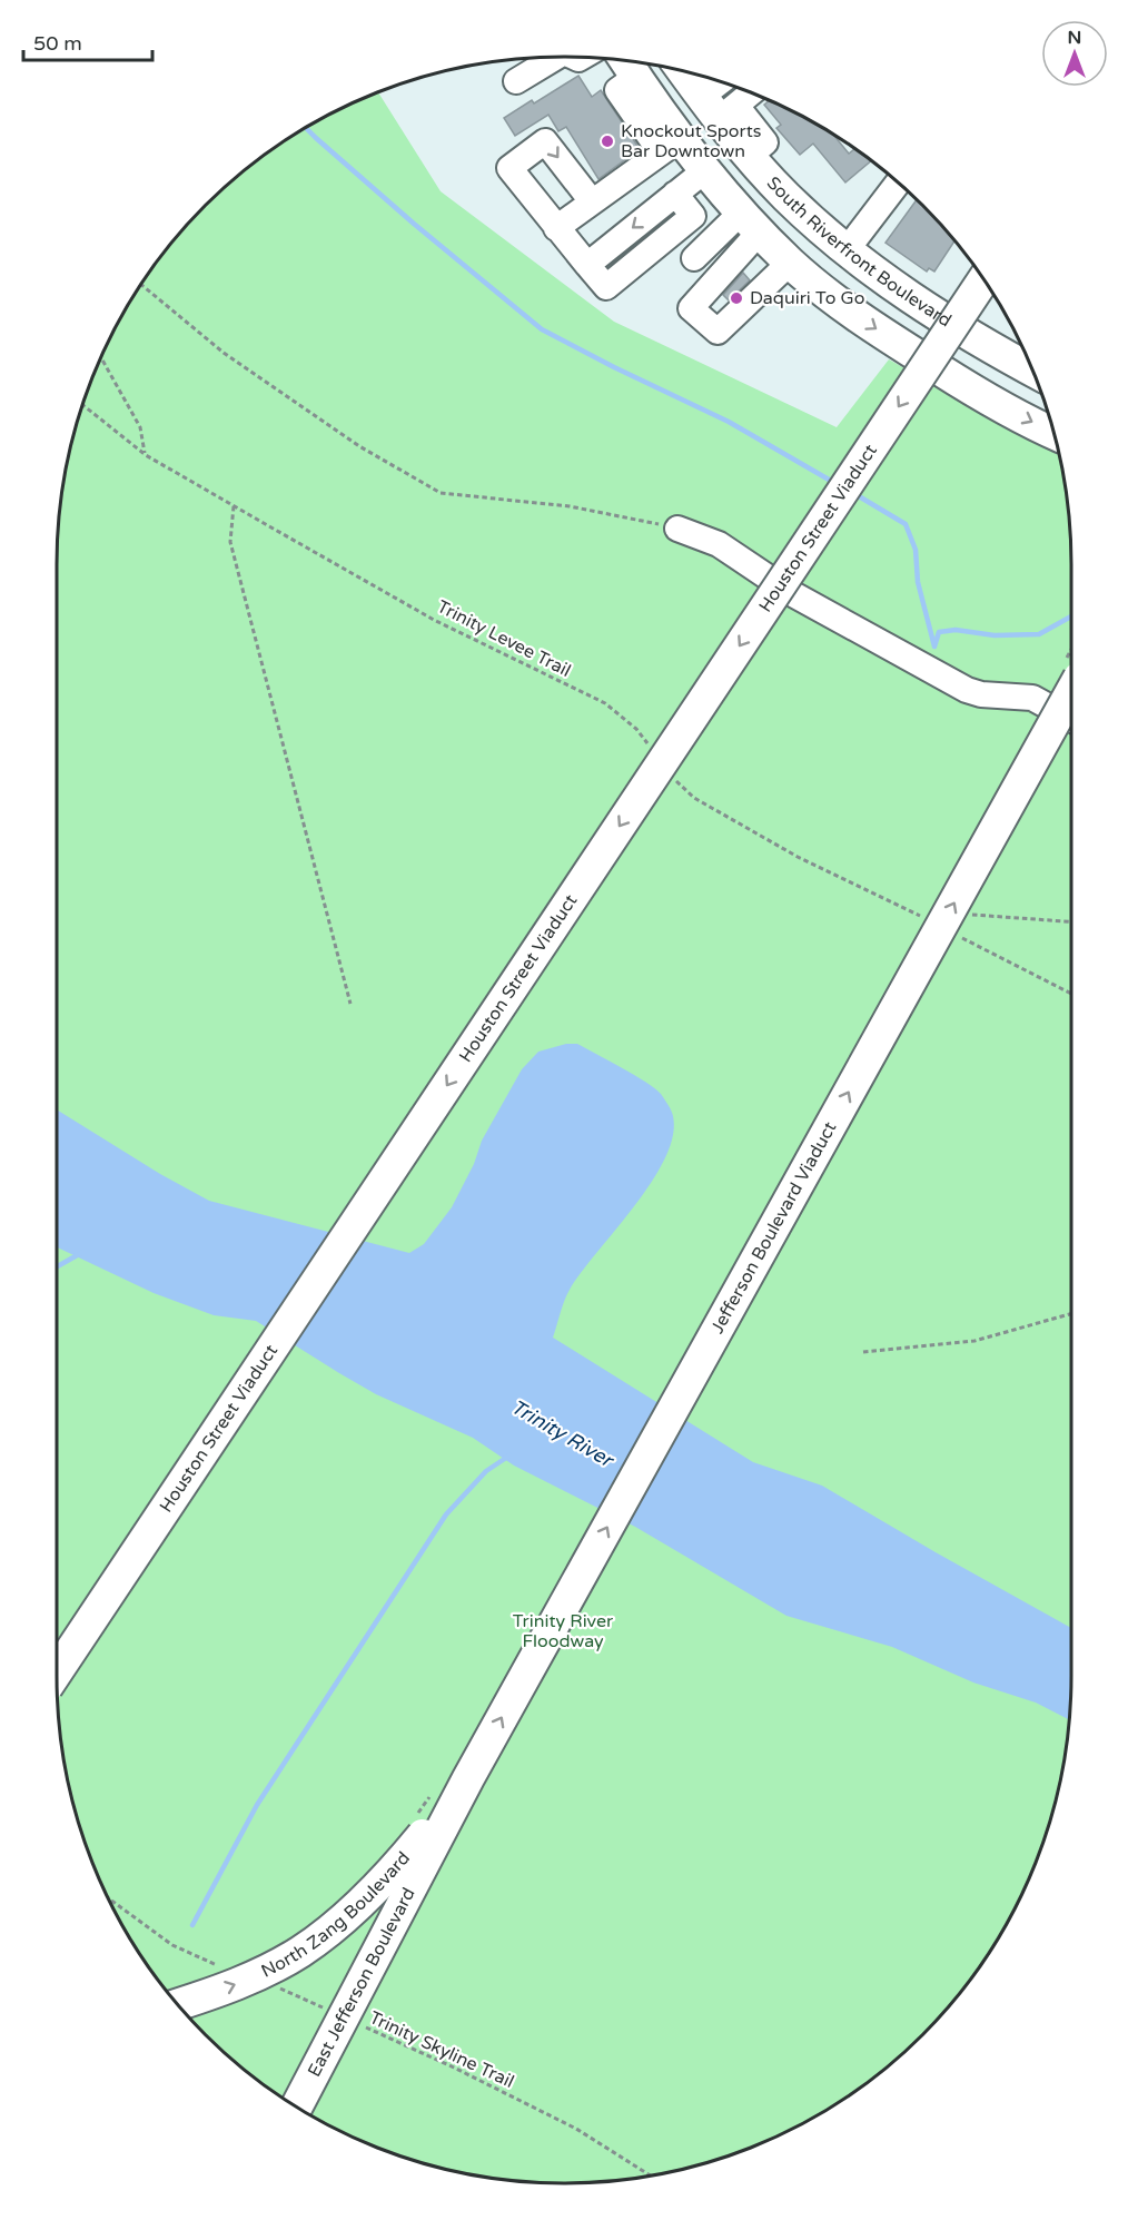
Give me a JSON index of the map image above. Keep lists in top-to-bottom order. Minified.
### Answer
{"streets":{"main road":["South Riverfront Boulevard","Houston Street Viaduct","Jefferson Boulevard Viaduct","North Zang Boulevard","East Jefferson Boulevard"],"path":["Trinity Levee Trail","Trinity Skyline Trail"]},"crossings":[["Jefferson Boulevard Viaduct","North Zang Boulevard"],["Jefferson Boulevard Viaduct","East Jefferson Boulevard"],["North Zang Boulevard","East Jefferson Boulevard"],["East Jefferson Boulevard","Trinity Skyline Trail"]],"one_way":["Houston Street Viaduct","Jefferson Boulevard Viaduct","North Zang Boulevard"],"water":["Trinity River"],"parks":["Trinity River Floodway"],"places":["Knockout Sports Bar Downtown","Daquiri To Go"],"scale_bar":"50 m","north":"top"}
